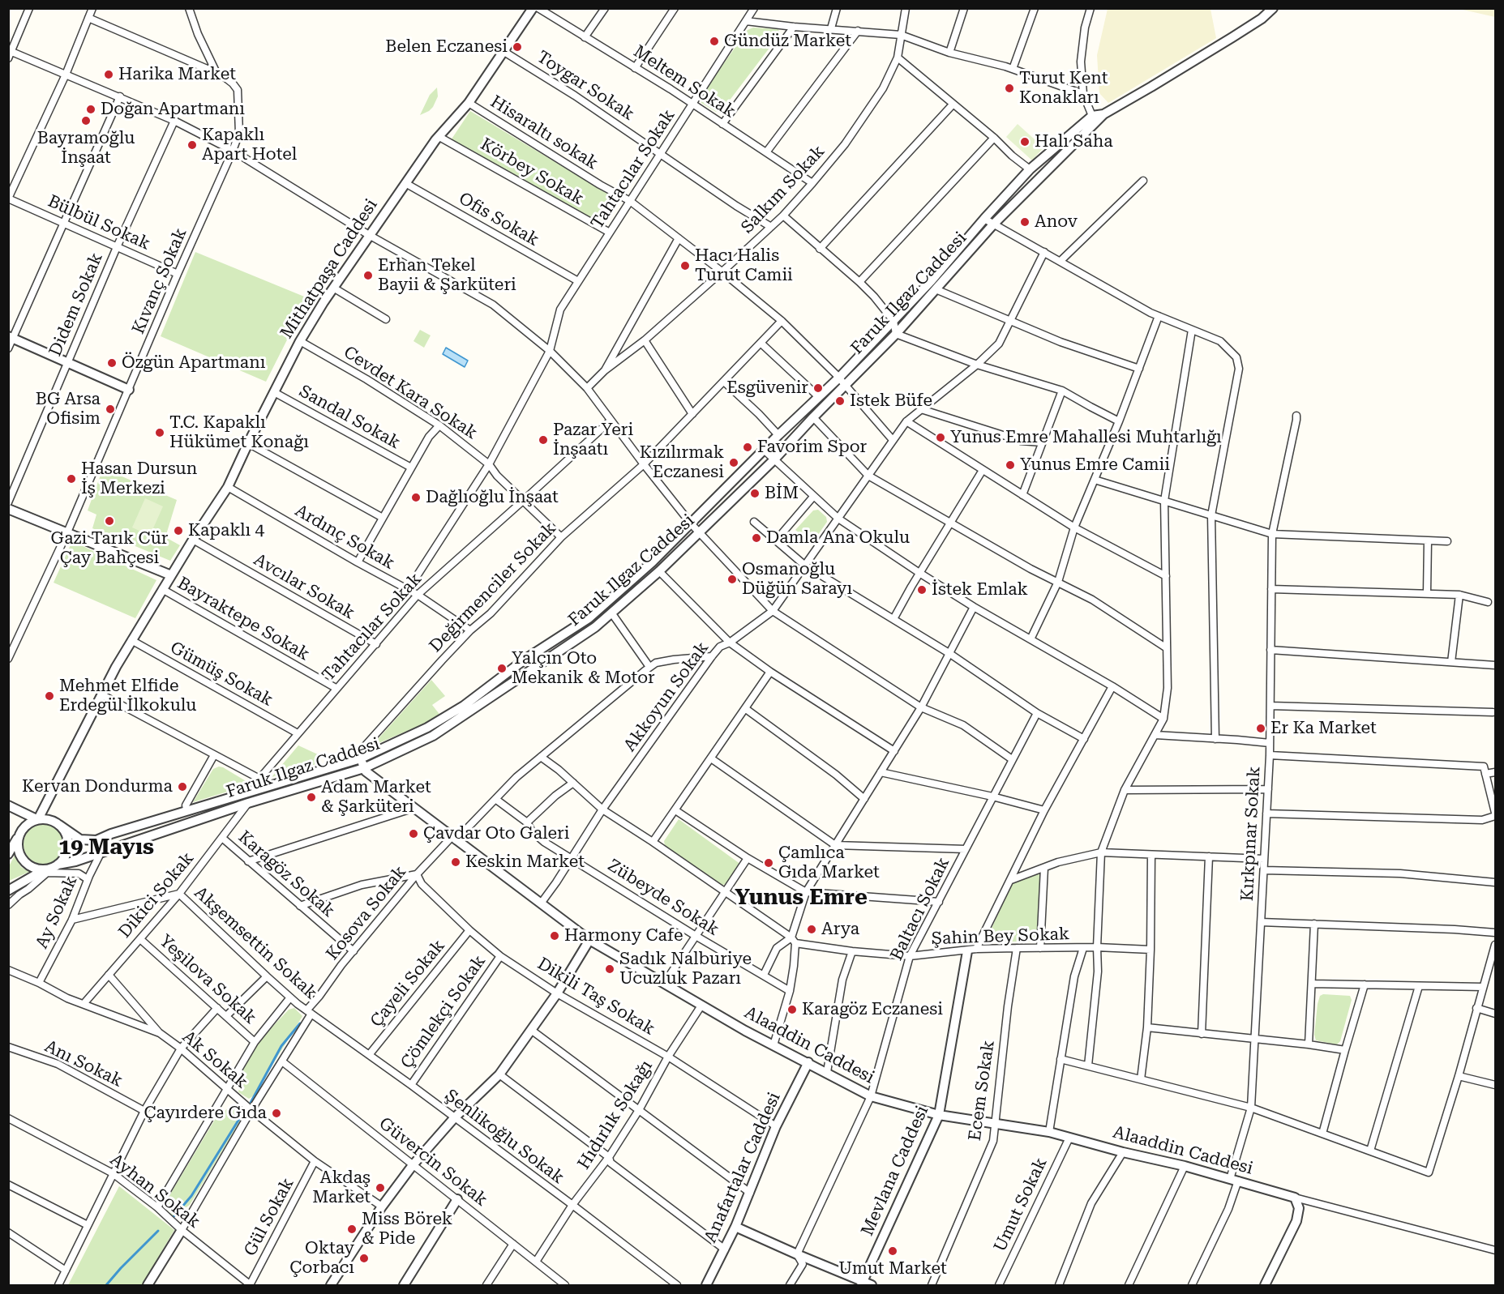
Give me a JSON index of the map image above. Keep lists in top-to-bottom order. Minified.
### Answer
{"streets":{"street":["Meltem Sokak","Toygar Sokak","Hisaraltı sokak","Tahtacılar Sokak","Körbey Sokak","Salkım Sokak","Ofis Sokak","Bülbül Sokak","Mithatpaşa Caddesi","Kıvanç Sokak","Faruk Ilgaz Caddesi","Didem Sokak","Cevdet Kara Sokak","Sandal Sokak","Ardınç Sokak","Avcılar Sokak","Değirmenciler Sokak","Bayraktepe Sokak","Gümüş Sokak","Akkoyun Sokak","Kırkpınar Sokak","Karagöz Sokak","Dikici Sokak","Zübeyde Sokak","Baltacı Sokak","Ay Sokak","Kosova Sokak","Şahin Bey Sokak","Akşemsettin Sokak","Yeşilova Sokak","Çayeli Sokak","Dikili Taş Sokak","Çömlekçi Sokak","Alaaddin Caddesi","Ak Sokak","Anı Sokak","Ecem Sokak","Hıdırlık Sokağı","Şenlikoğlu Sokak","Güvercin Sokak","Anafartalar Caddesi","Mevlana Caddesi","Ayhan Sokak","Umut Sokak","Gül Sokak"]},"crossings":[["Meltem Sokak","Tahtacılar Sokak"],["Meltem Sokak","Salkım Sokak"],["Toygar Sokak","Tahtacılar Sokak"],["Toygar Sokak","Salkım Sokak"],["Toygar Sokak","Mithatpaşa Caddesi"],["Hisaraltı sokak","Tahtacılar Sokak"],["Hisaraltı sokak","Salkım Sokak"],["Hisaraltı sokak","Mithatpaşa Caddesi"],["Hisaraltı sokak","Faruk Ilgaz Caddesi"],["Hisaraltı sokak","Değirmenciler Sokak"],["Hisaraltı sokak","Akkoyun Sokak"],["Tahtacılar Sokak","Körbey Sokak"],["Tahtacılar Sokak","Ofis Sokak"],["Tahtacılar Sokak","Faruk Ilgaz Caddesi"],["Tahtacılar Sokak","Cevdet Kara Sokak"],["Tahtacılar Sokak","Ardınç Sokak"],["Tahtacılar Sokak","Avcılar Sokak"],["Tahtacılar Sokak","Bayraktepe Sokak"],["Tahtacılar Sokak","Gümüş Sokak"],["Körbey Sokak","Mithatpaşa Caddesi"],["Ofis Sokak","Mithatpaşa Caddesi"],["Bülbül Sokak","Kıvanç Sokak"],["Bülbül Sokak","Didem Sokak"],["Mithatpaşa Caddesi","Faruk Ilgaz Caddesi"],["Mithatpaşa Caddesi","Cevdet Kara Sokak"],["Mithatpaşa Caddesi","Sandal Sokak"],["Mithatpaşa Caddesi","Ardınç Sokak"],["Mithatpaşa Caddesi","Avcılar Sokak"],["Mithatpaşa Caddesi","Bayraktepe Sokak"],["Mithatpaşa Caddesi","Gümüş Sokak"],["Faruk Ilgaz Caddesi","Değirmenciler Sokak"],["Faruk Ilgaz Caddesi","Dikici Sokak"],["Faruk Ilgaz Caddesi","Ay Sokak"],["Faruk Ilgaz Caddesi","Alaaddin Caddesi"],["Cevdet Kara Sokak","Değirmenciler Sokak"],["Ardınç Sokak","Değirmenciler Sokak"],["Akkoyun Sokak","Zübeyde Sokak"],["Akkoyun Sokak","Şahin Bey Sokak"],["Akkoyun Sokak","Alaaddin Caddesi"],["Kırkpınar Sokak","Alaaddin Caddesi"],["Karagöz Sokak","Dikici Sokak"],["Karagöz Sokak","Kosova Sokak"],["Dikici Sokak","Akşemsettin Sokak"],["Dikici Sokak","Yeşilova Sokak"],["Dikici Sokak","Ak Sokak"],["Zübeyde Sokak","Kosova Sokak"],["Baltacı Sokak","Şahin Bey Sokak"],["Baltacı Sokak","Alaaddin Caddesi"],["Ay Sokak","Ak Sokak"],["Kosova Sokak","Şahin Bey Sokak"],["Kosova Sokak","Akşemsettin Sokak"],["Kosova Sokak","Dikili Taş Sokak"],["Kosova Sokak","Alaaddin Caddesi"],["Kosova Sokak","Ak Sokak"],["Kosova Sokak","Şenlikoğlu Sokak"],["Kosova Sokak","Güvercin Sokak"],["Kosova Sokak","Ayhan Sokak"],["Şahin Bey Sokak","Ecem Sokak"],["Şahin Bey Sokak","Mevlana Caddesi"],["Akşemsettin Sokak","Şenlikoğlu Sokak"],["Çayeli Sokak","Dikili Taş Sokak"],["Çayeli Sokak","Şenlikoğlu Sokak"],["Dikili Taş Sokak","Çömlekçi Sokak"],["Dikili Taş Sokak","Hıdırlık Sokağı"],["Dikili Taş Sokak","Anafartalar Caddesi"],["Çömlekçi Sokak","Şenlikoğlu Sokak"],["Alaaddin Caddesi","Ecem Sokak"],["Alaaddin Caddesi","Hıdırlık Sokağı"],["Alaaddin Caddesi","Anafartalar Caddesi"],["Alaaddin Caddesi","Mevlana Caddesi"],["Alaaddin Caddesi","Umut Sokak"],["Ak Sokak","Gül Sokak"],["Hıdırlık Sokağı","Şenlikoğlu Sokak"],["Hıdırlık Sokağı","Güvercin Sokak"],["Ayhan Sokak","Gül Sokak"]],"districts":["19 Mayıs","Yunus Emre"],"places":["Gündüz Market","Belen Eczanesi","Harika Market","Turut Kent Konakları","Doğan Apartmanı","Bayramoğlu İnşaat","Halı Saha","Kapaklı Apart Hotel","Anov","Hacı Halis Turut Camii","Erhan Tekel Bayii & Şarküteri","Özgün Apartmanı","Esgüvenir","Istek Büfe","BG Arsa Ofisim","T.C. Kapaklı Hükümet Konağı","Yunus Emre Mahallesi Muhtarlığı","Pazar Yeri İnşaatı","Favorim Spor","Kızılırmak Eczanesi","Yunus Emre Camii","Hasan Dursun İş Merkezi","BİM","Dağlıoğlu İnşaat","Gazi Tarık Cür Çay Bahçesi","Kapaklı 4","Damla Ana Okulu","Osmanoğlu Düğün Sarayı","İstek Emlak","Yalçın Oto Mekanik & Motor","Mehmet Elfide Erdegül İlkokulu","Er Ka Market","Kervan Dondurma","Adam Market & Şarküteri","Çavdar Oto Galeri","Keskin Market","Çamlıca Gıda Market","Arya","Harmony Cafe","Sadık Nalburiye Ucuzluk Pazarı","Karagöz Eczanesi","Çayırdere Gıda","Akdaş Market","Miss Börek & Pide","Umut Market","Oktay Çorbacı"]}
